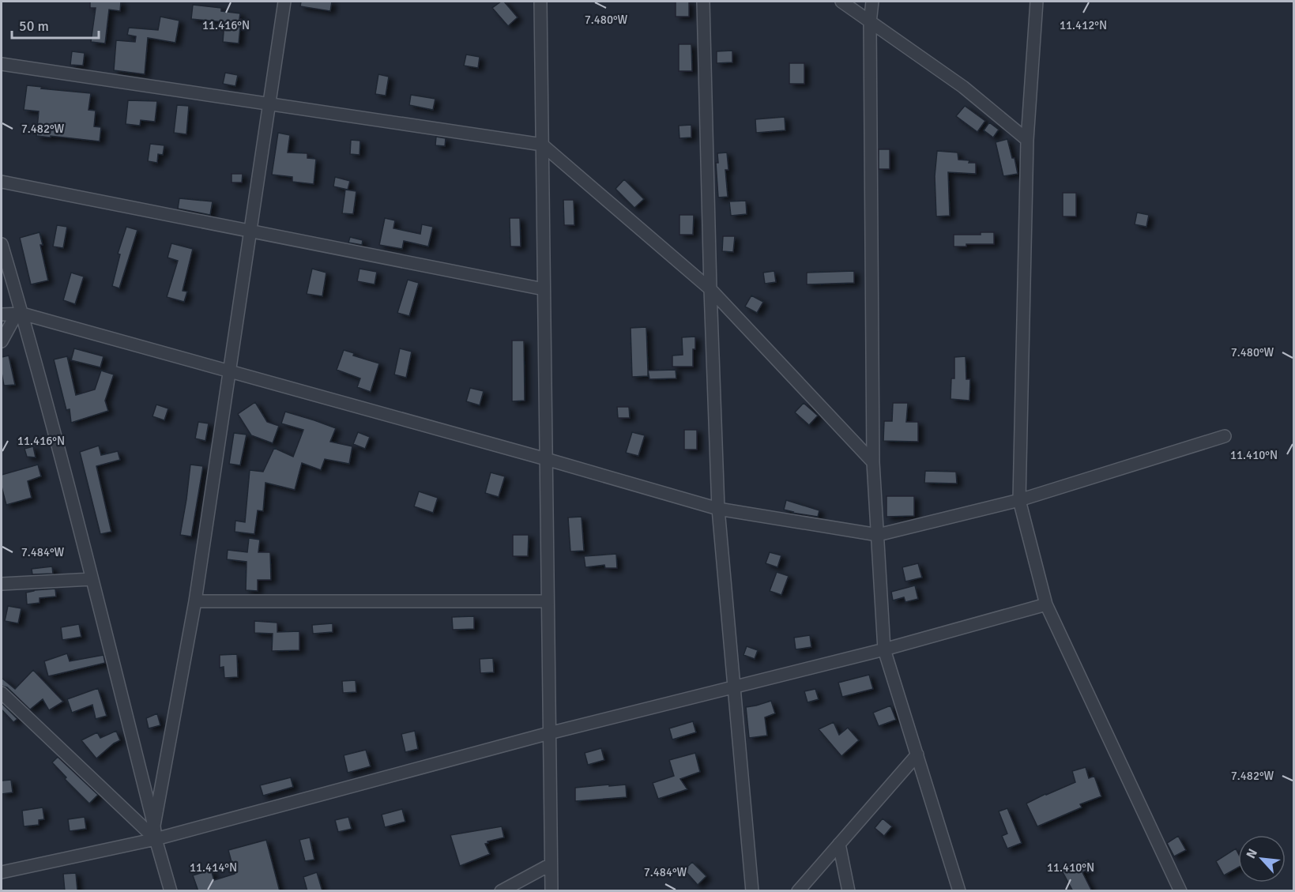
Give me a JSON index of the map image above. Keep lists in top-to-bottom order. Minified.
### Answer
{"scale_bar":"50 m","north":"top left","coordinates":["7.480°W","11.416°N","11.412°N","7.482°W","11.410°N","7.484°W","11.414°N"]}
